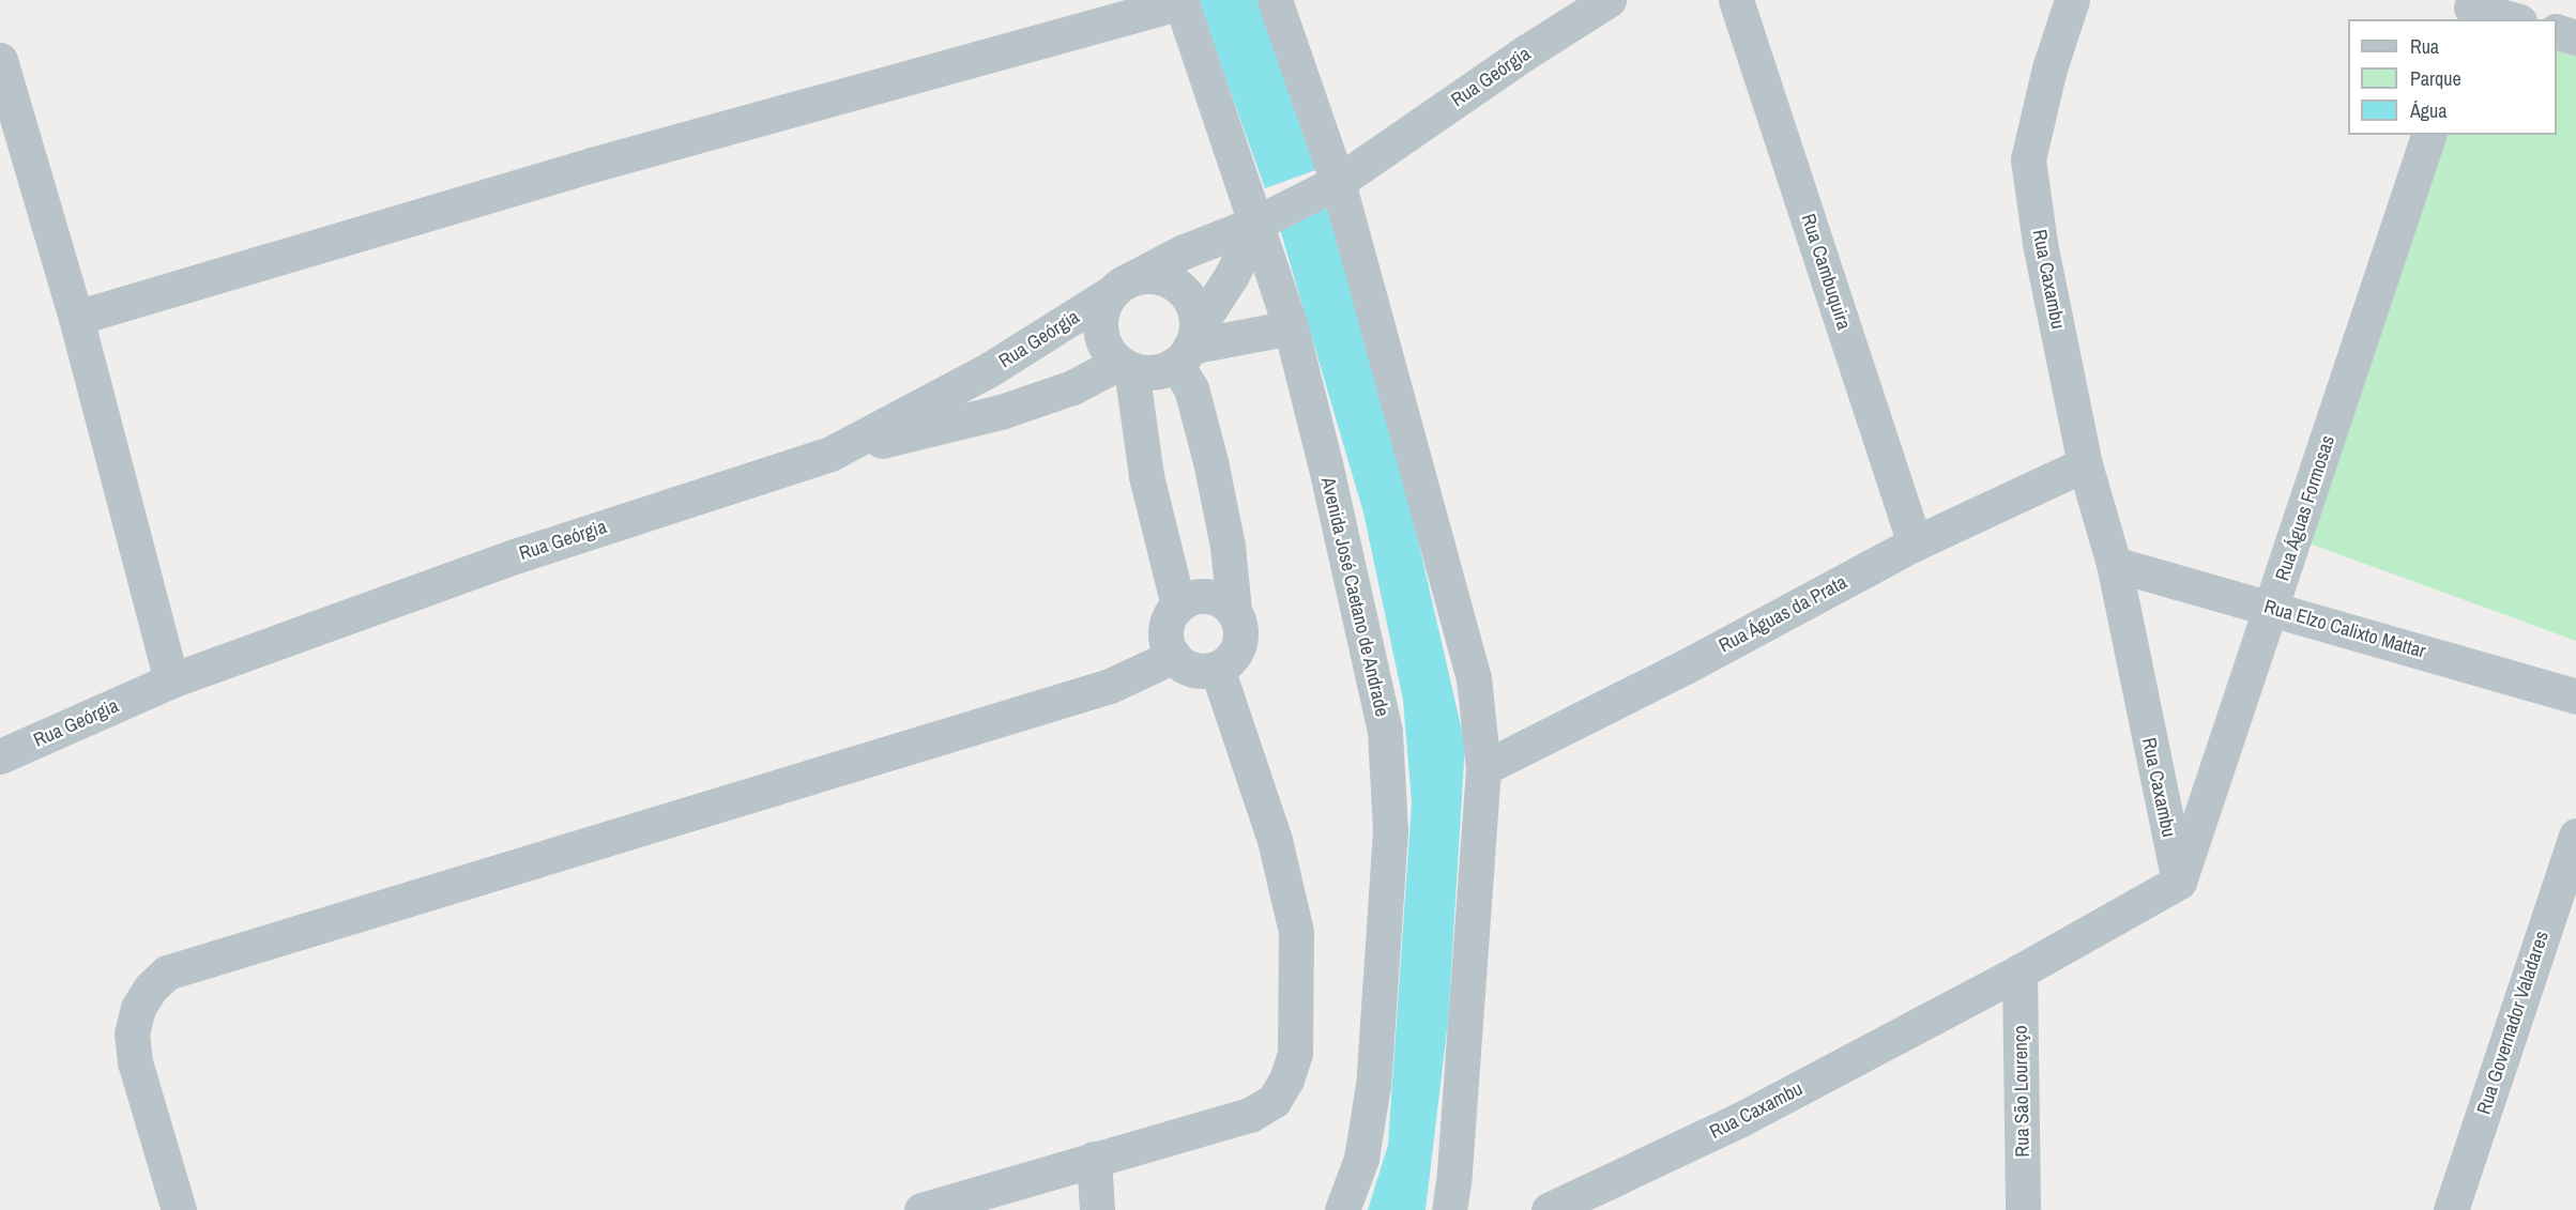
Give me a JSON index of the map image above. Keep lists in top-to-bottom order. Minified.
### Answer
{"streets":{"street":["Rua Geórgia","Rua Cambuquira","Rua Caxambu","Rua Águas Formosas","Avenida José Caetano de Andrade","Rua Águas da Prata","Rua Elzo Calixto Mattar","Rua Governador Valadares","Rua São Lourenço"]},"crossings":[["Rua Geórgia","Avenida José Caetano de Andrade"],["Rua Cambuquira","Rua Águas da Prata"],["Rua Caxambu","Rua Águas Formosas"],["Rua Caxambu","Rua Águas da Prata"],["Rua Caxambu","Rua Elzo Calixto Mattar"],["Rua Caxambu","Rua São Lourenço"],["Rua Águas Formosas","Rua Elzo Calixto Mattar"]],"legend":["Rua","Parque","Água"]}
